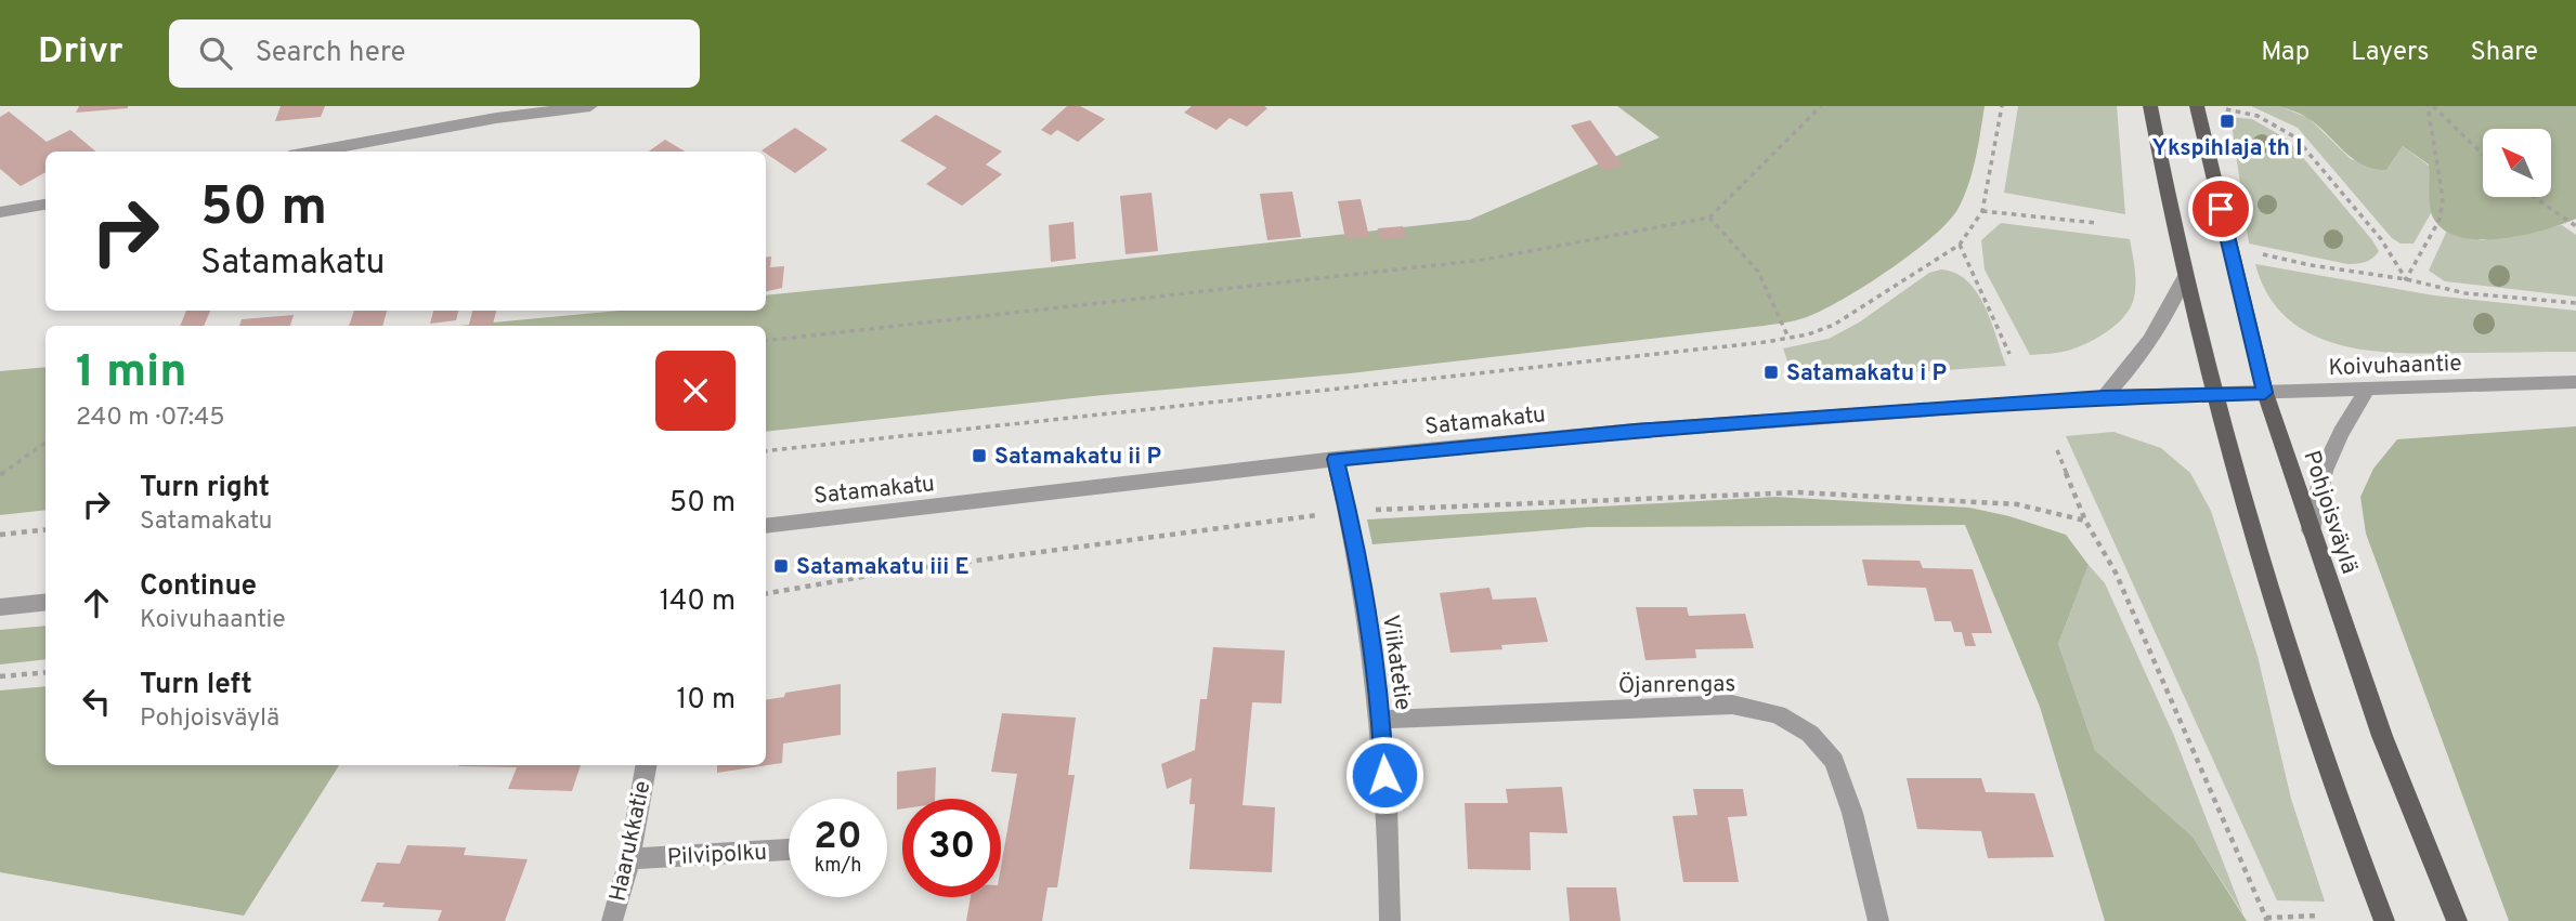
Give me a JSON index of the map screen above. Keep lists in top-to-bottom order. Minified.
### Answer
{"streets":{"main road":["Pohjoisväylä"],"street":["Koivuhaantie","Satamakatu","Viikatetie","Öjanrengas","Haarukkatie","Pilvipolku"]},"crossings":[["Koivuhaantie","Satamakatu"],["Koivuhaantie","Pohjoisväylä"],["Satamakatu","Viikatetie"],["Viikatetie","Öjanrengas"],["Haarukkatie","Pilvipolku"]],"places":{"transit":["Ykspihlaja th I","Satamakatu i P","Satamakatu ii P","Satamakatu iii E"]},"north":"top left","page":{"header":"Drivr","search":"Search here","nav":["Map","Layers","Share"],"turn":["50 m","Satamakatu"],"heading":["1 min","240 m · 07:45"],"list":[{"name":"Turn right","note":"Satamakatu","value":"50 m"},{"name":"Continue","note":"Koivuhaantie","value":"140 m"},{"name":"Turn left","note":"Pohjoisväylä","value":"10 m"}],"speed":"20 km/h","limit":"30"}}
